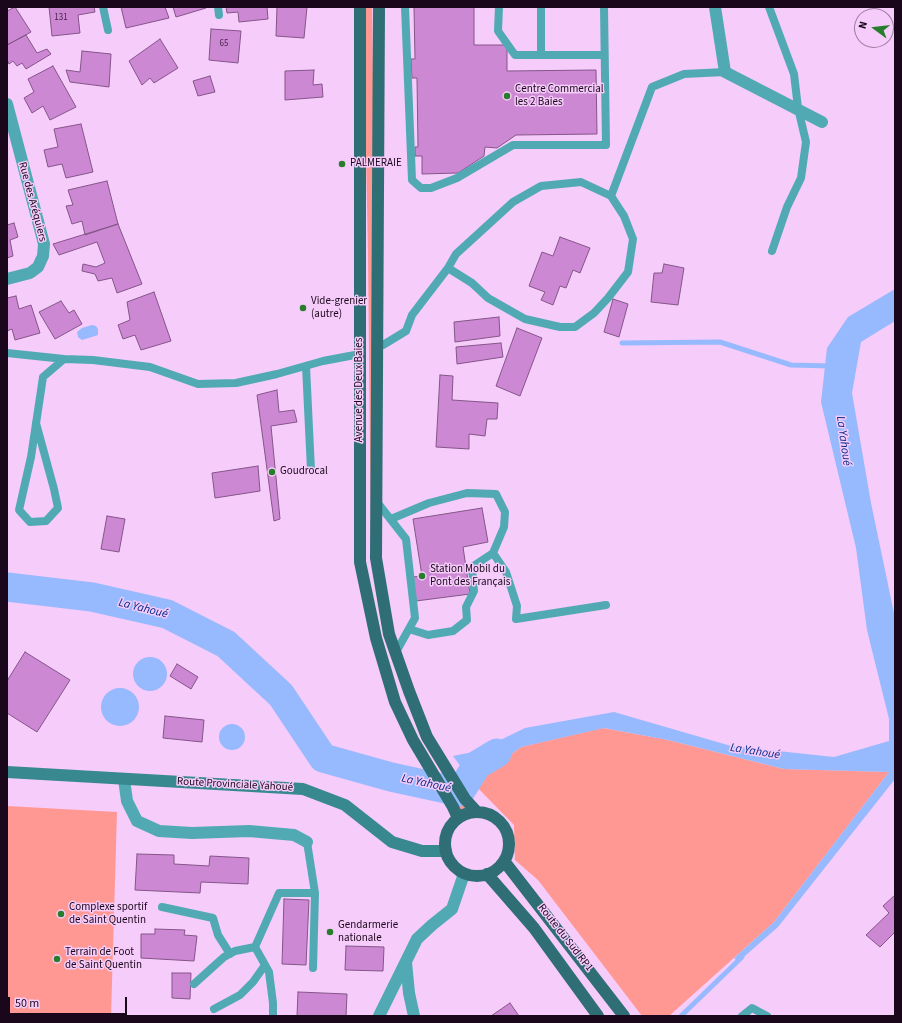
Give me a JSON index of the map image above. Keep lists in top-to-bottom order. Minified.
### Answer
{"streets":{"main road":["Avenue des Deux Baies","Route Provinciale Yahoué","Route du Sud RP1"],"street":["Rue des Aréquiers"]},"crossings":[["Avenue des Deux Baies","Route Provinciale Yahoué"],["Avenue des Deux Baies","Route du Sud RP1"],["Route Provinciale Yahoué","Route du Sud RP1"]],"water":["La Yahoué"],"places":["Centre Commercial les 2 Baies","PALMERAIE","Vide-grenier (autre)","Goudrocal","Station Mobil du Pont des Français","Complexe sportif de Saint Quentin","Gendarmerie nationale","Terrain de Foot de Saint Quentin"],"house_numbers":["131","65"],"scale_bar":"50 m","north":"left"}
